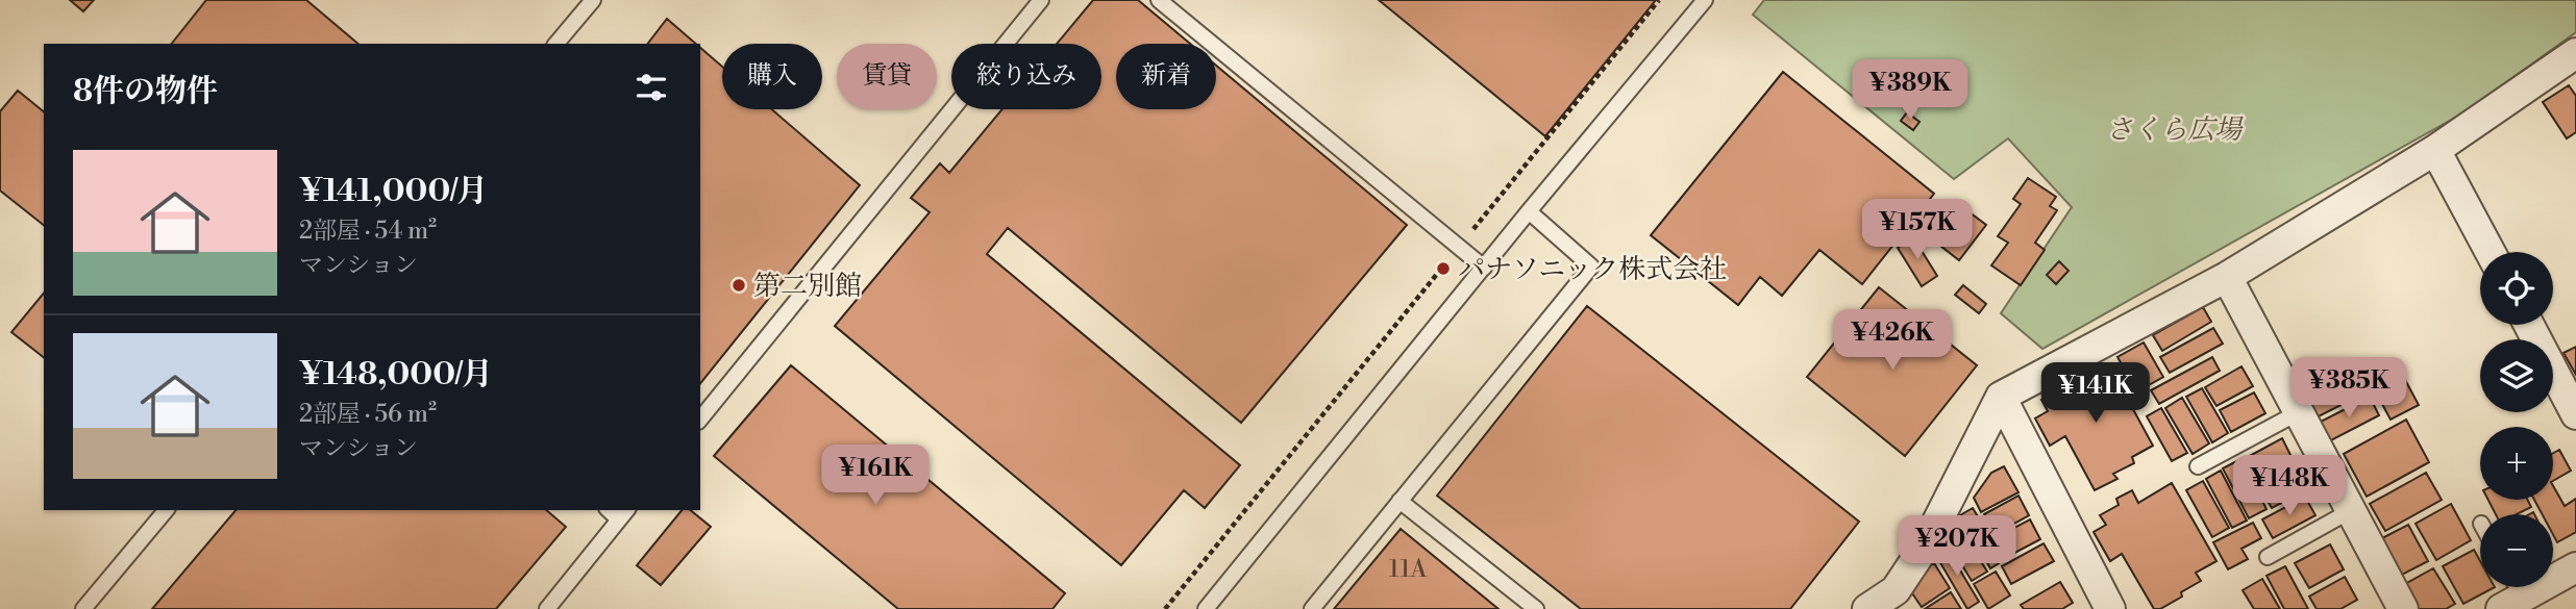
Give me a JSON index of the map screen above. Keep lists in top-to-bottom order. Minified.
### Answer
{"parks":["さくら広場"],"places":["パナソニック株式会社","第二別館"],"house_numbers":["11A"],"page":{"chip":["購入","賃貸","絞り込み","新着"],"heading":"8件の物件","price":["¥389K","¥157K","¥426K","¥385K","¥141K","¥161K","¥148K","¥207K"],"list":[{"name":"¥141,000/月","note":"2部屋 · 54 m² · マンション"},{"name":"¥148,000/月","note":"2部屋 · 56 m² · マンション"}],"map_buttons":["+","−"]}}
